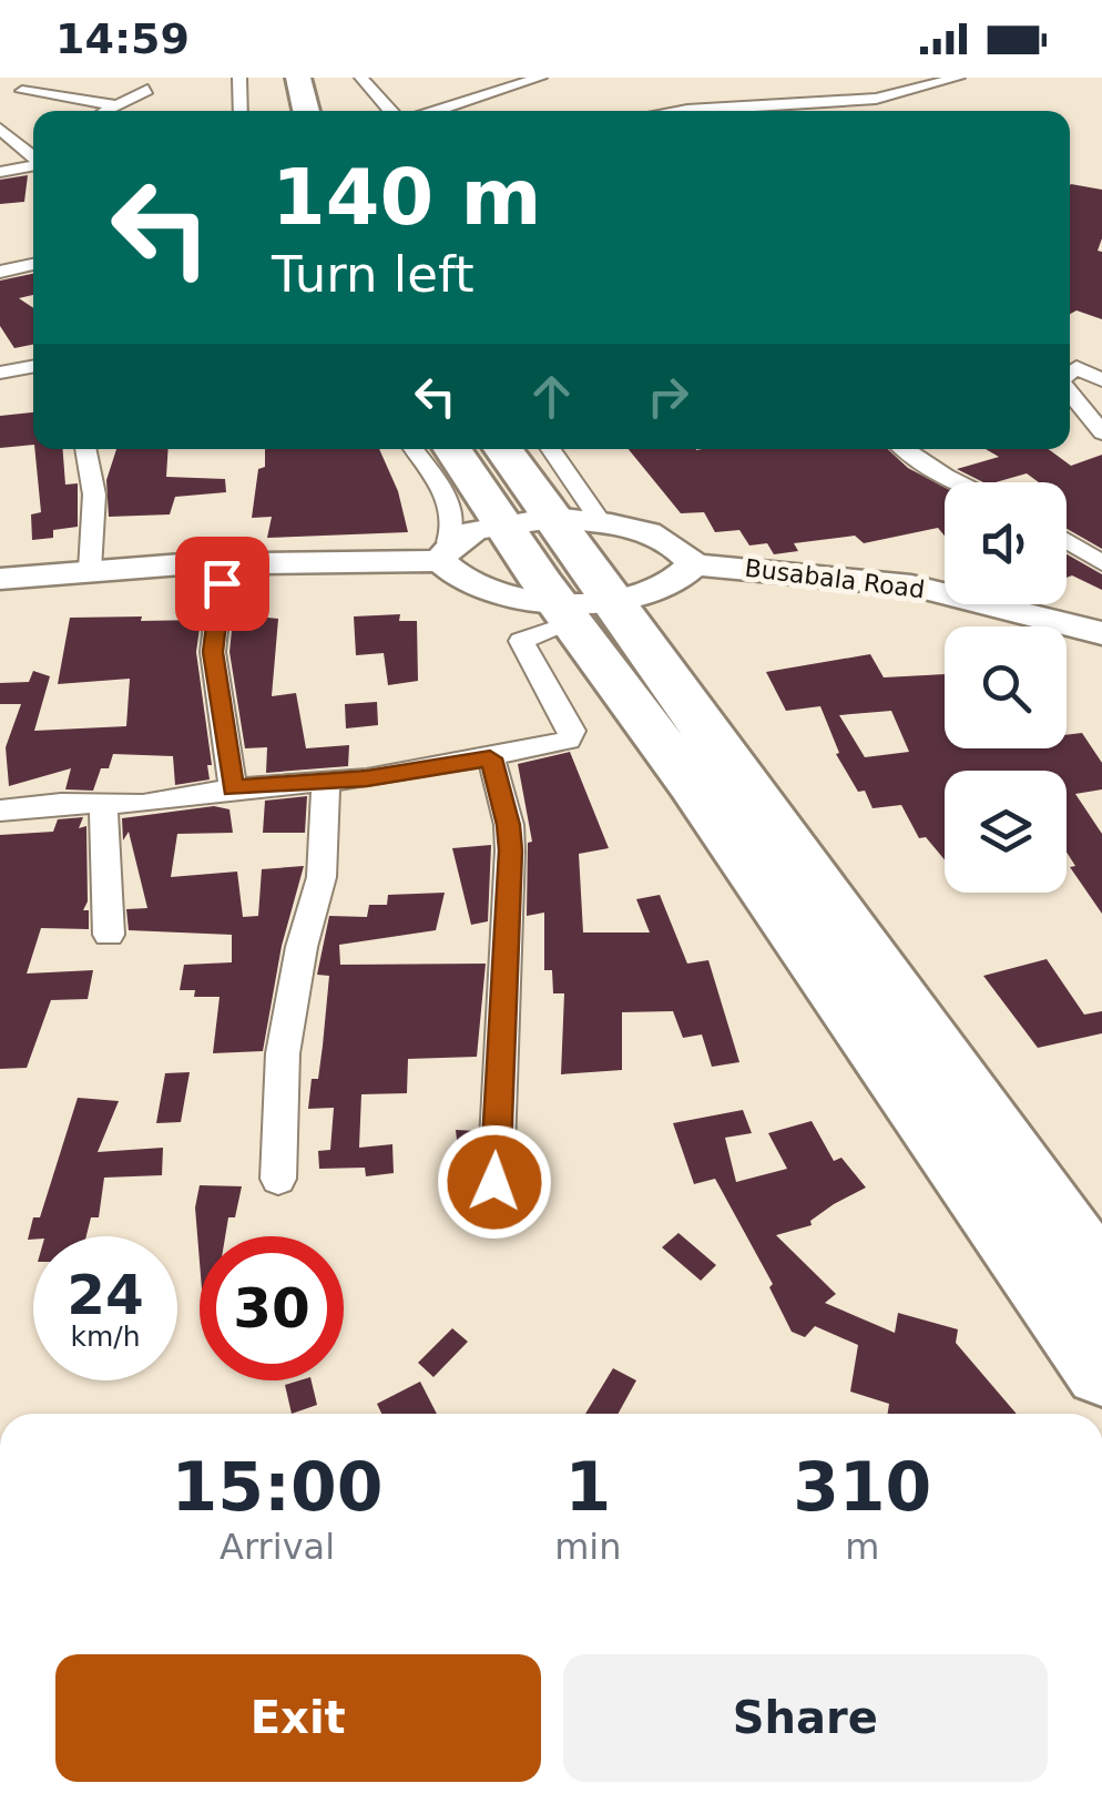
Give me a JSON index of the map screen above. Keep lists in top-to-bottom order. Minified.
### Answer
{"streets":{"street":["Busabala Road"]},"page":{"status":"14:59","turn":["140 m","Turn left"],"speed":"24 km/h","limit":"30","eta":["15:00","Arrival","1","min","310","m"],"buttons":["Exit","Share"]}}
